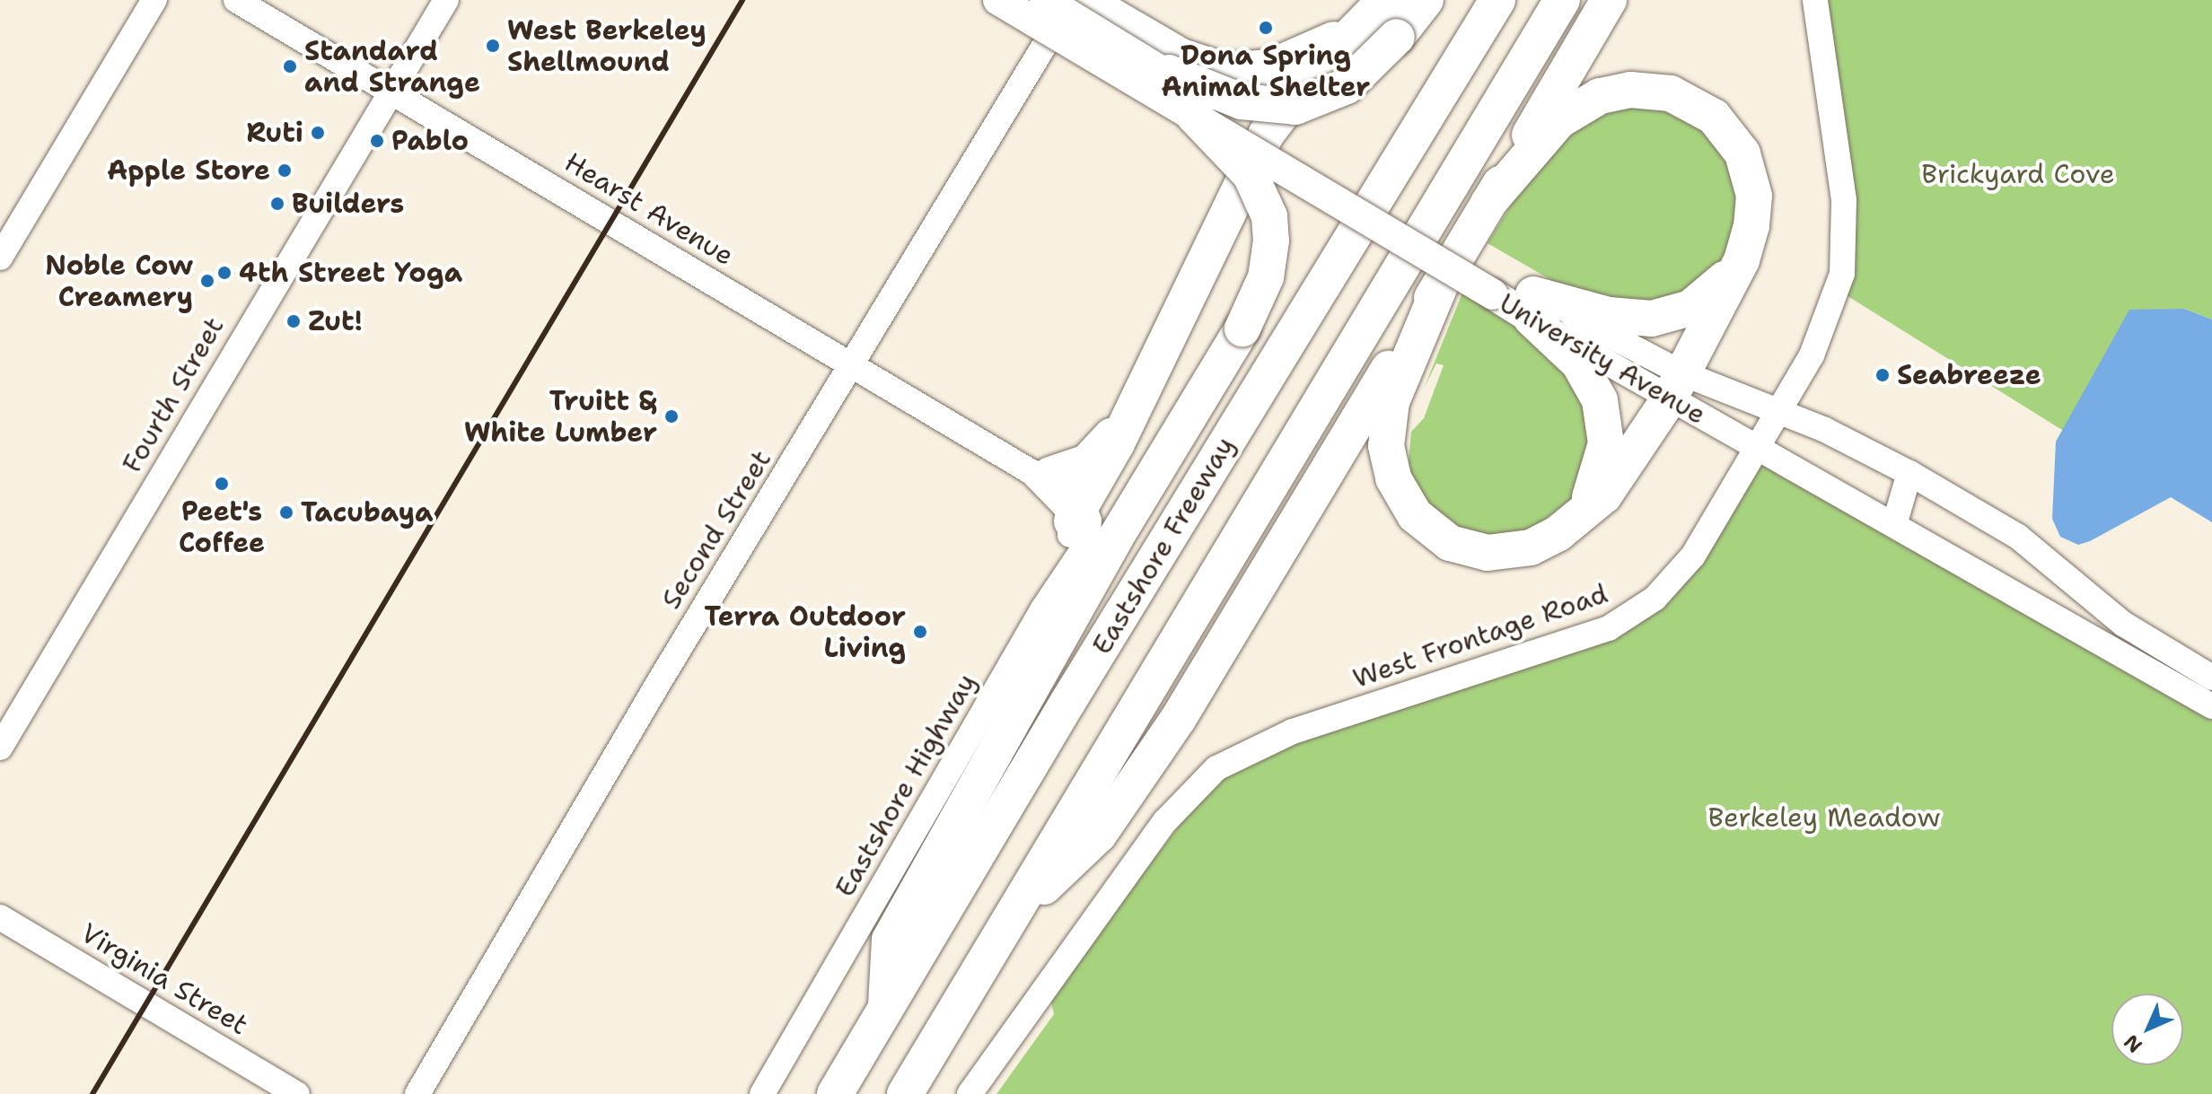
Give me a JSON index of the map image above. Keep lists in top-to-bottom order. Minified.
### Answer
{"streets":{"highway":["Eastshore Freeway"],"main road":["University Avenue"],"street":["Hearst Avenue","Fourth Street","Second Street","West Frontage Road","Eastshore Highway","Virginia Street"]},"crossings":[["Hearst Avenue","Fourth Street"],["Hearst Avenue","Second Street"],["Hearst Avenue","Eastshore Highway"],["University Avenue","West Frontage Road"]],"parks":["Brickyard Cove","Berkeley Meadow"],"places":["Dona Spring Animal Shelter","West Berkeley Shellmound","Standard and Strange","Ruti","Pablo","Apple Store","Builders","4th Street Yoga","Noble Cow Creamery","Zut!","Seabreeze","Truitt & White Lumber","Peet's Coffee","Tacubaya","Terra Outdoor Living"],"north":"bottom left"}
